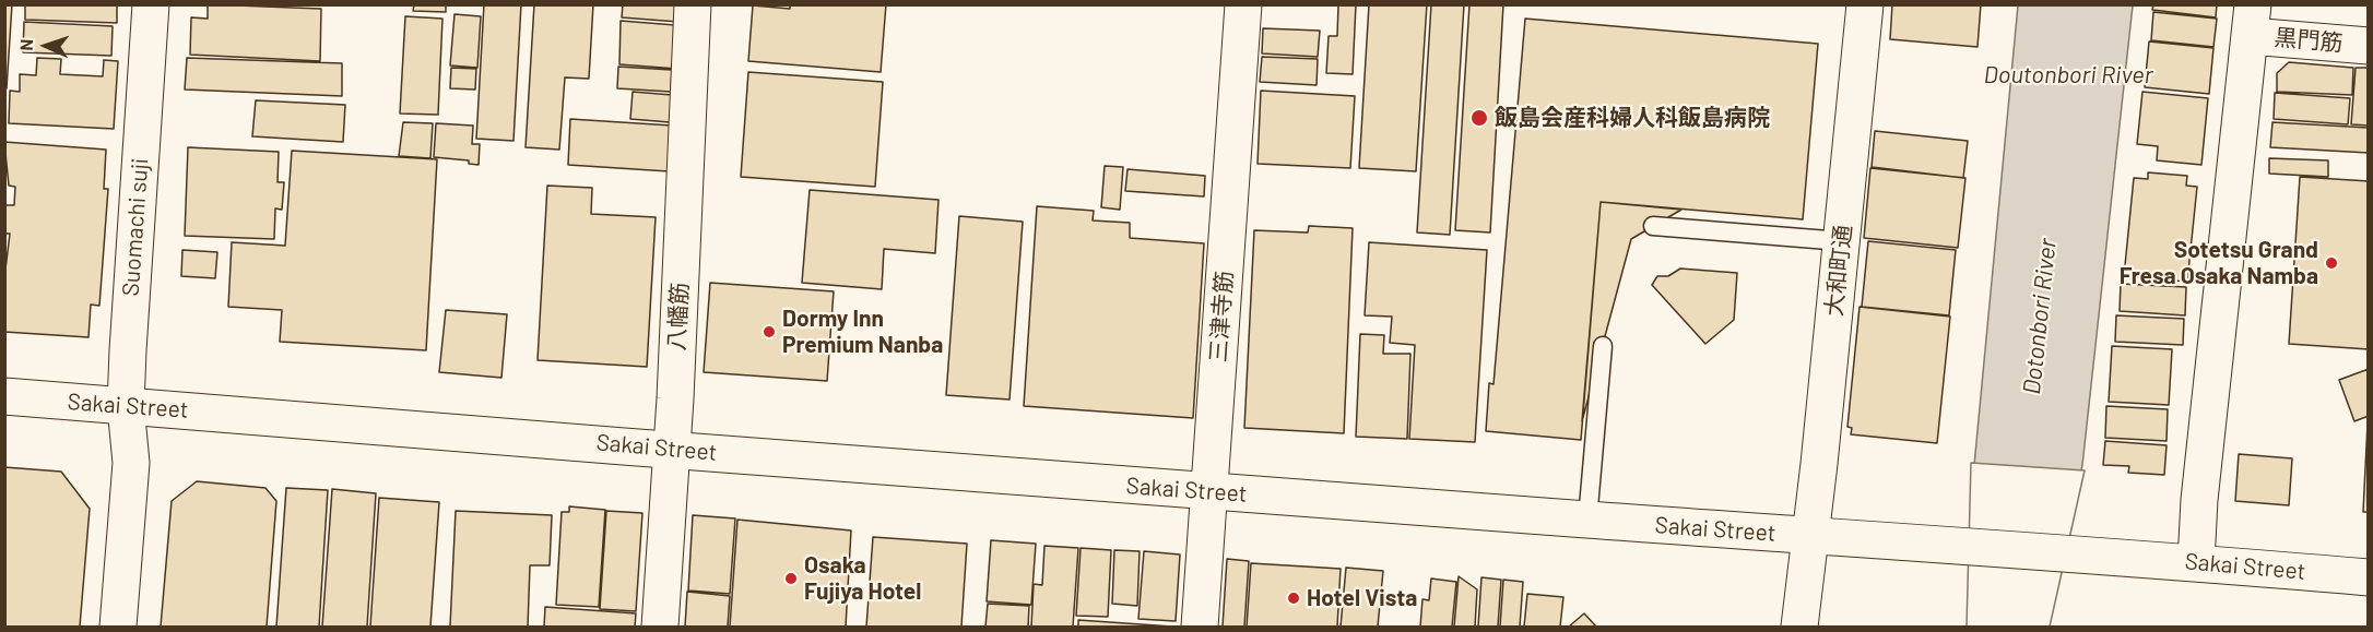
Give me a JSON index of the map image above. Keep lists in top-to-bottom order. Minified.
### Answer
{"streets":{"street":["黒門筋","Suomachi suji","大和町通","八幡筋","三津寺筋","Sakai Street"]},"crossings":[["Suomachi suji","Sakai Street"],["大和町通","Sakai Street"],["八幡筋","Sakai Street"],["三津寺筋","Sakai Street"]],"water":["Doutonbori River","Dotonbori River"],"places":["飯島会産科婦人科飯島病院","Sotetsu Grand Fresa Osaka Namba","Dormy Inn Premium Nanba","Osaka Fujiya Hotel","Hotel Vista"],"north":"left"}
